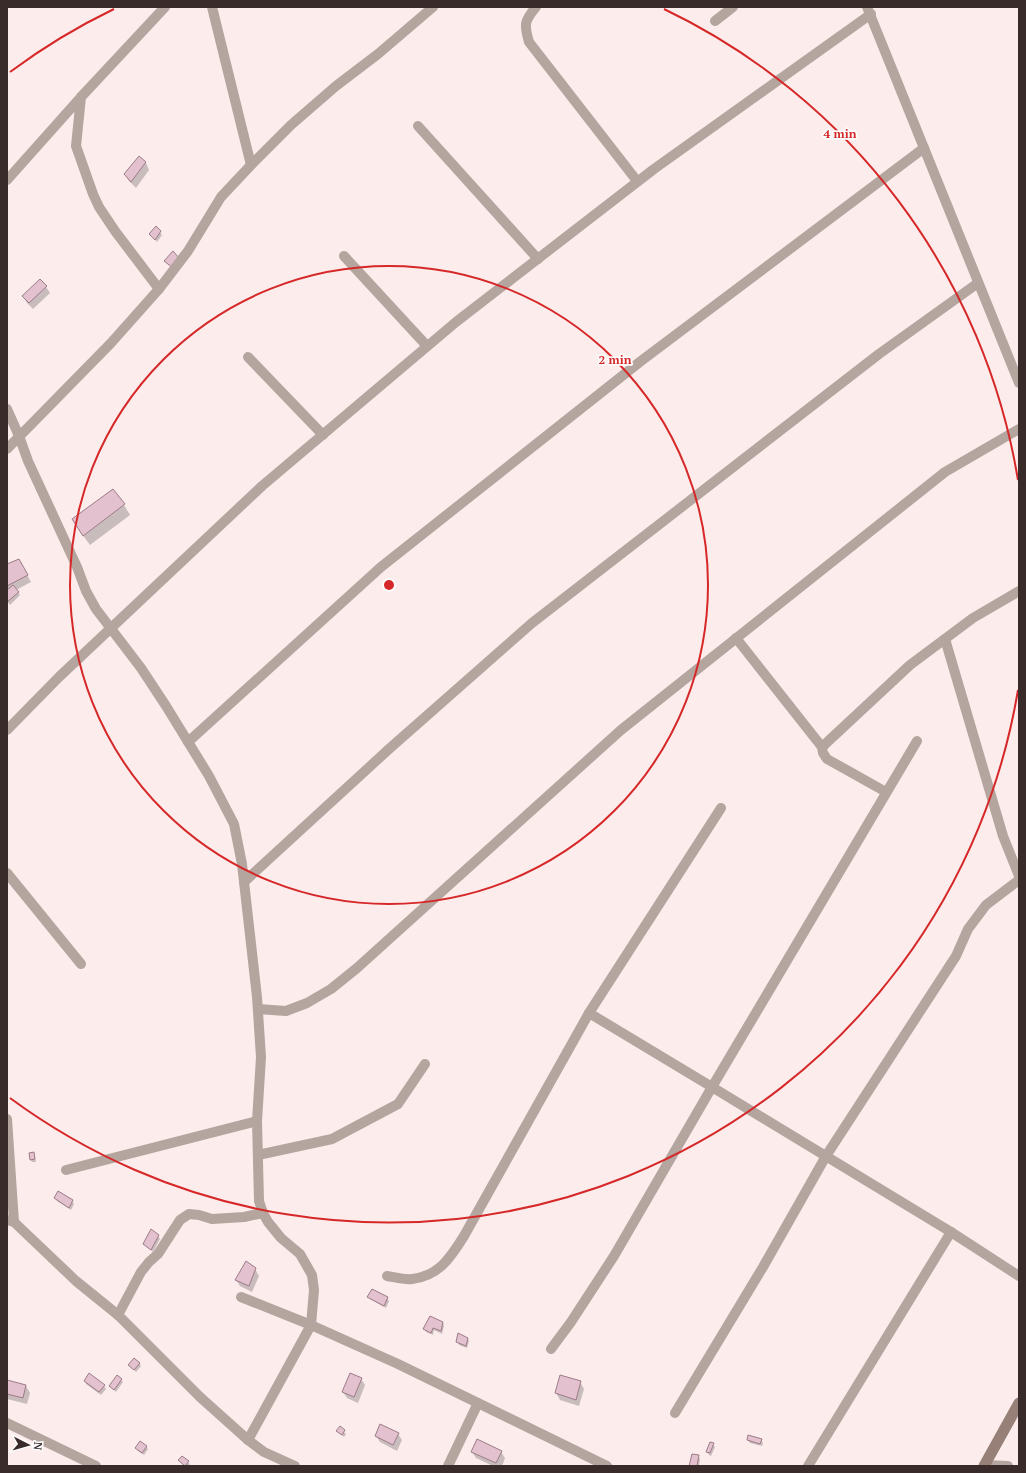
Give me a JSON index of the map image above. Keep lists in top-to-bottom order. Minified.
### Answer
{"north":"right","rings":["4 min","2 min"]}
